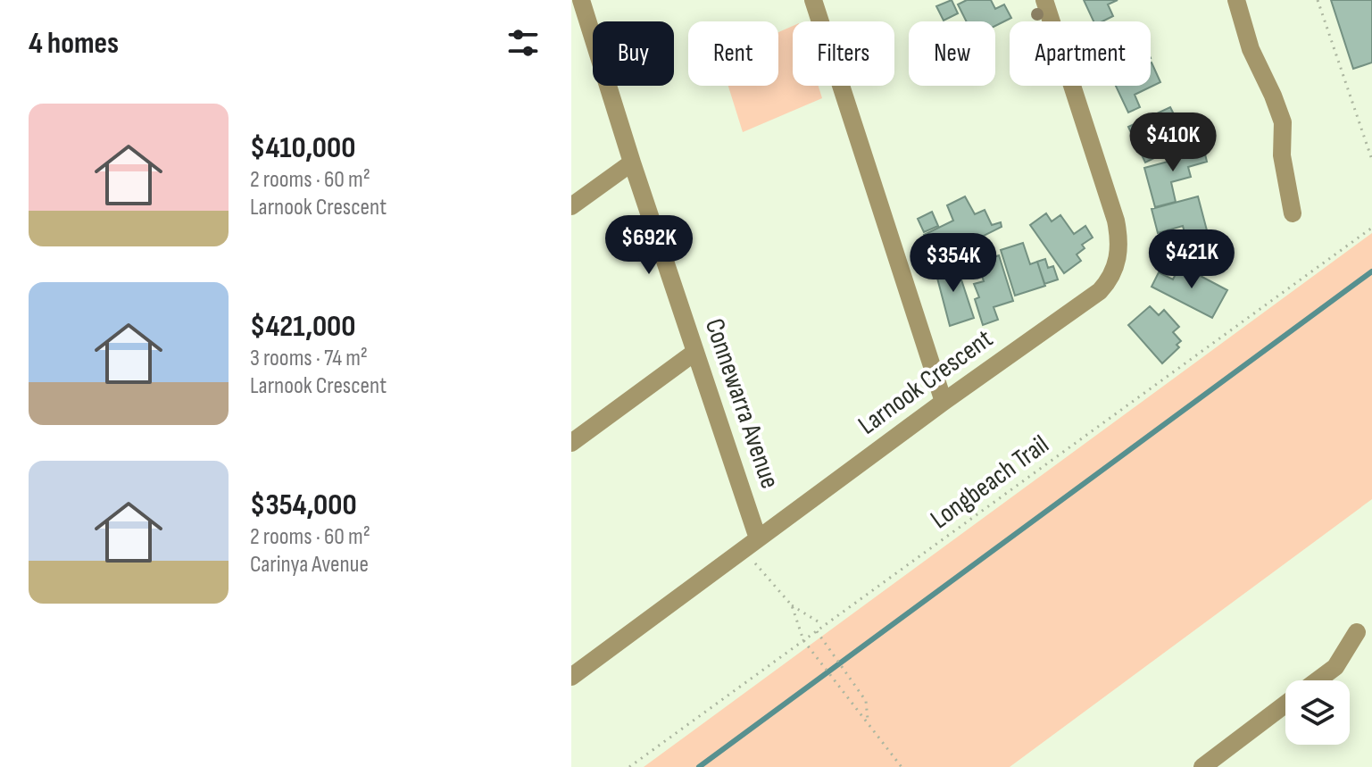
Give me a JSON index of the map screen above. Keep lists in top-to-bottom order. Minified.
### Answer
{"streets":{"street":["Larnook Crescent","Connewarra Avenue"],"path":["Longbeach Trail"]},"crossings":[["Larnook Crescent","Connewarra Avenue"]],"page":{"heading":"4 homes","chip":["Buy","Rent","Filters","New","Apartment"],"list":[{"name":"$410,000","note":"2 rooms · 60 m² · Larnook Crescent"},{"name":"$421,000","note":"3 rooms · 74 m² · Larnook Crescent"},{"name":"$354,000","note":"2 rooms · 60 m² · Carinya Avenue"}],"price":["$410K","$692K","$421K","$354K"]}}
